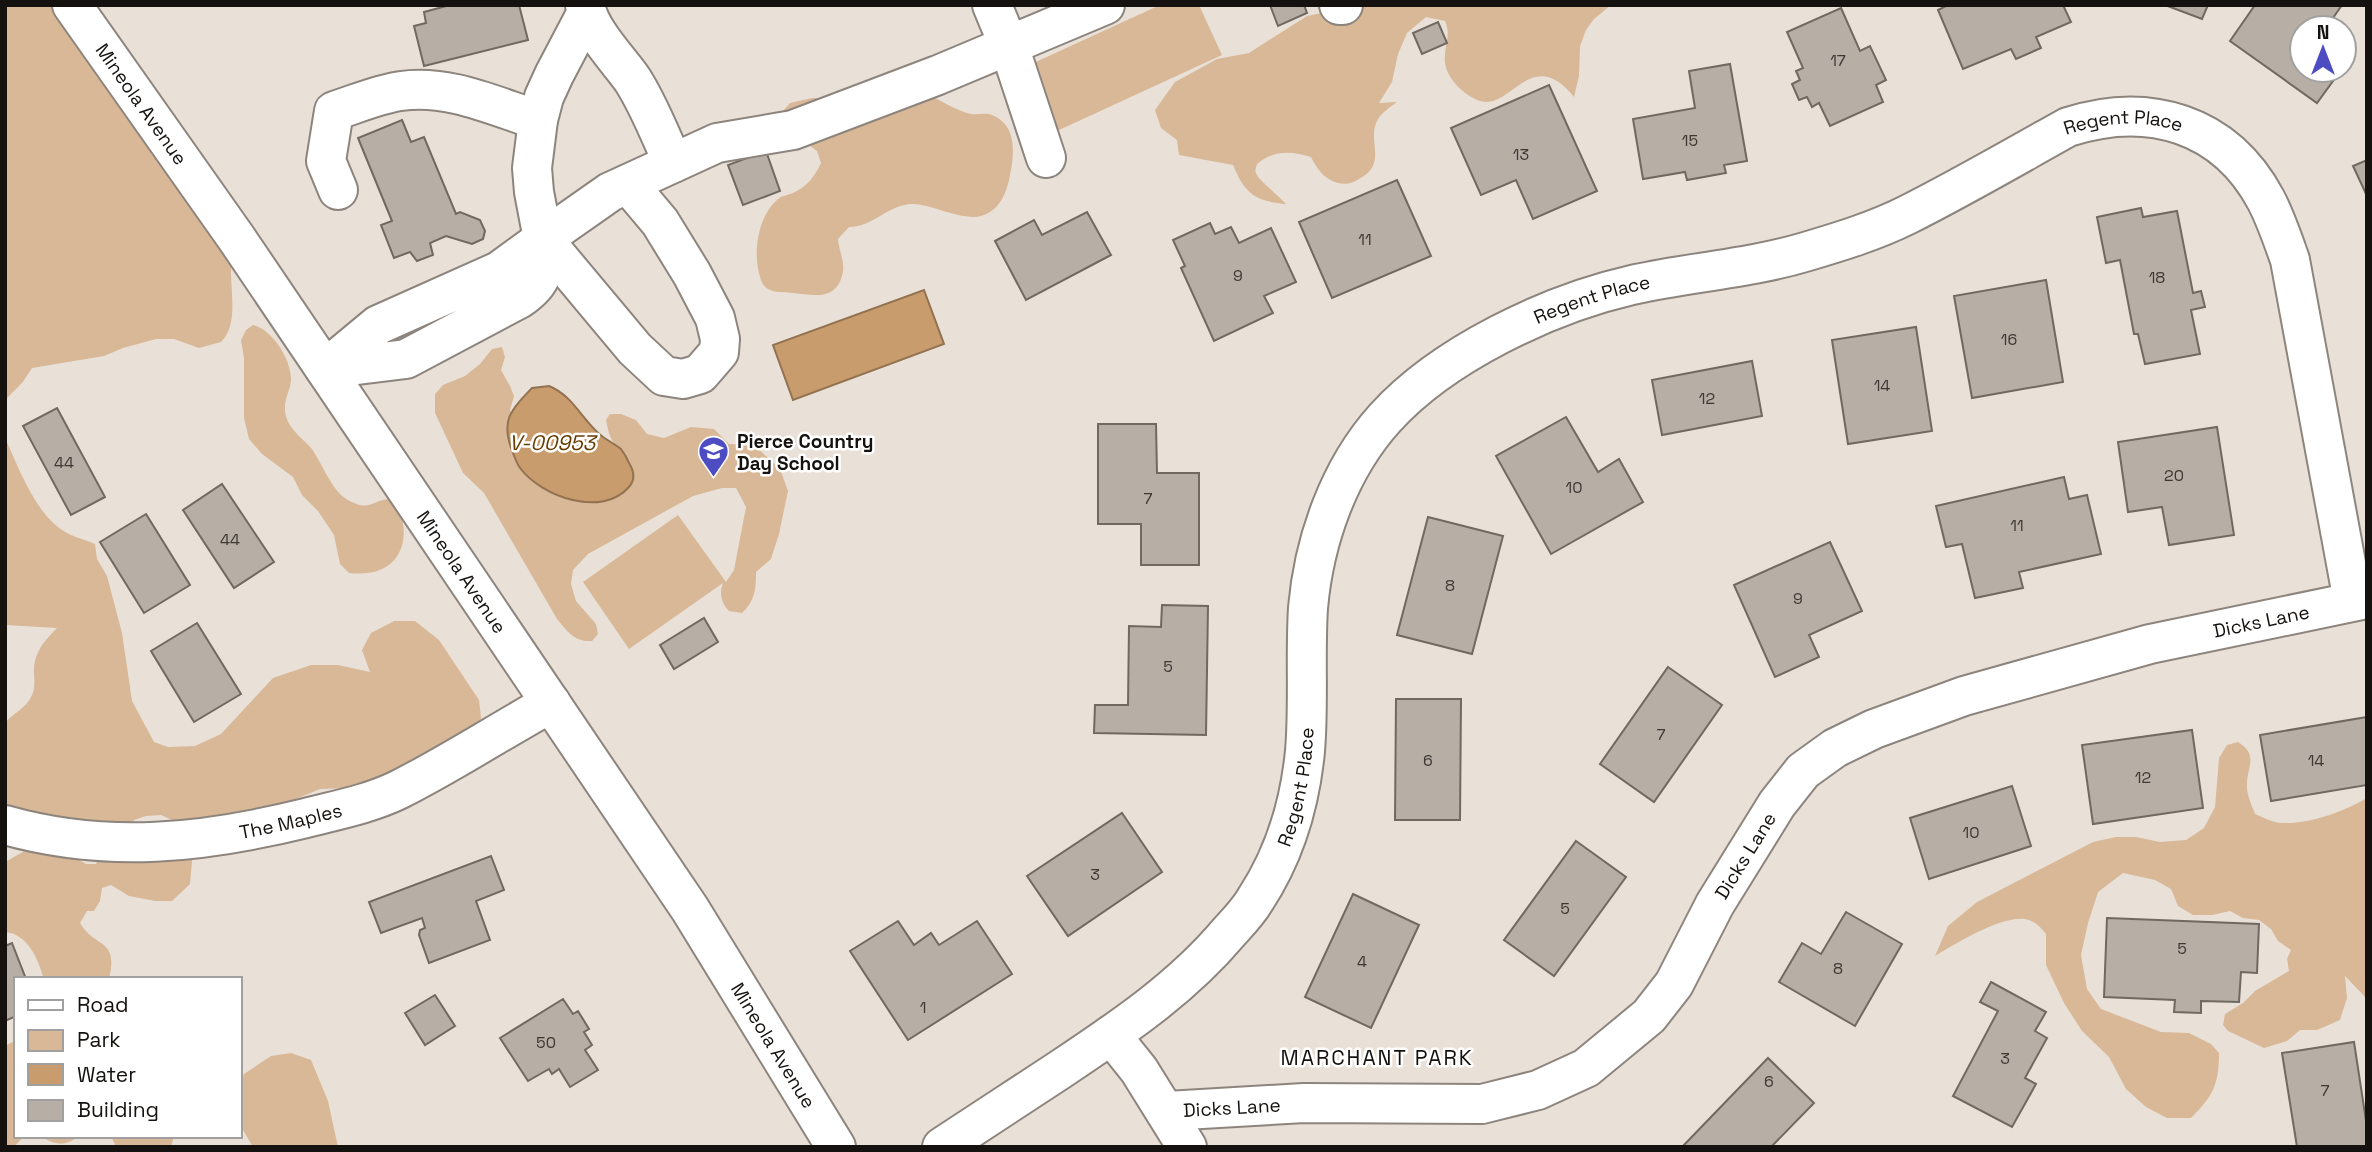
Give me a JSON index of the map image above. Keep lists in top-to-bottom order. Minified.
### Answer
{"streets":{"street":["Mineola Avenue","Regent Place","Dicks Lane","The Maples"]},"crossings":[["Mineola Avenue","The Maples"],["Regent Place","Dicks Lane"]],"districts":["MARCHANT PARK"],"water":["V-00953"],"places":{"school or university":["Pierce Country Day School"]},"house_numbers":["17","15","13","11","9","18","16","14","12","44","20","10","7","11","44","8","9","5","7","6","14","12","10","3","5","5","4","8","1","50","3","6","7"],"legend":["Road","Park","Water","Building"],"north":"top"}
